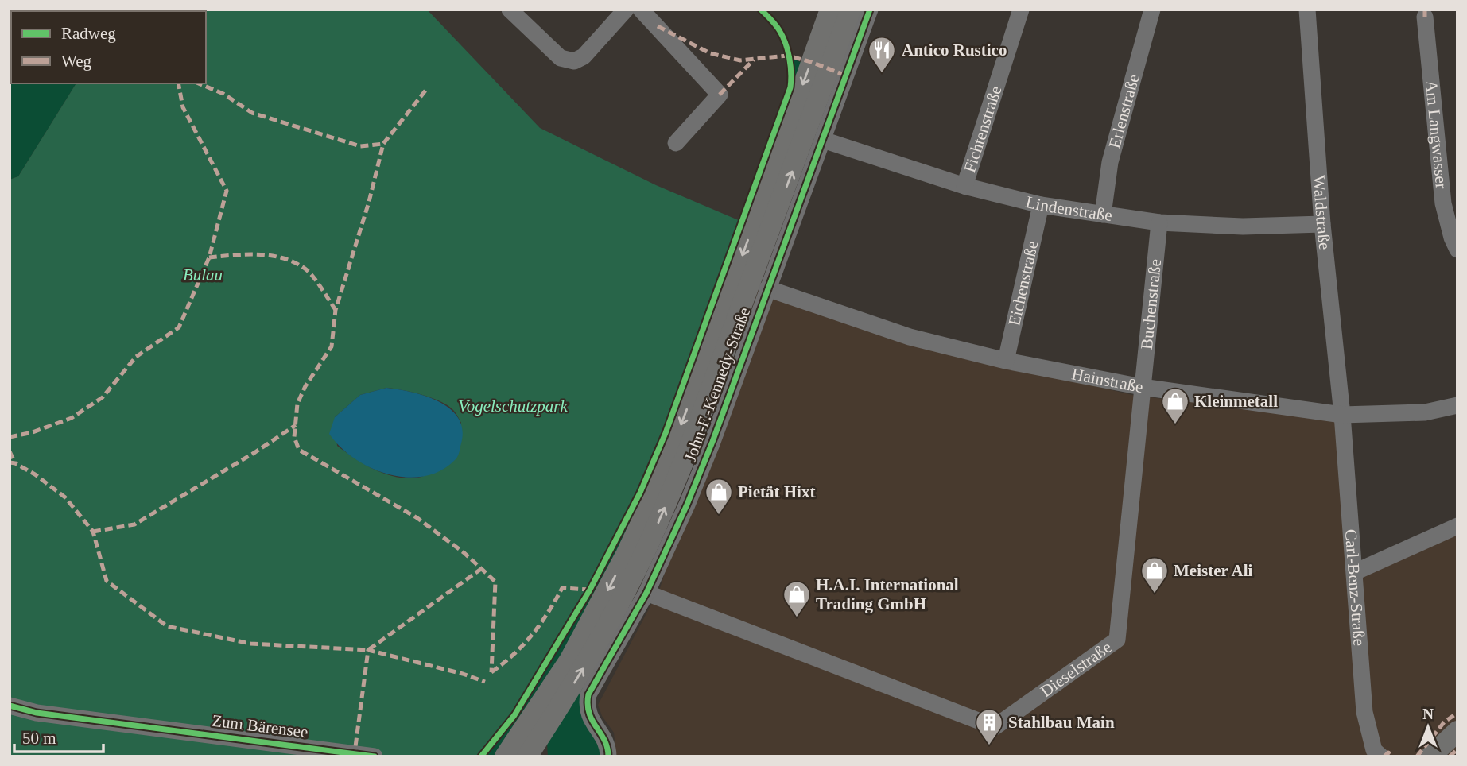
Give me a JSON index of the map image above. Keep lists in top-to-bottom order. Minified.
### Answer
{"streets":{"street":["Erlenstraße","Fichtenstraße","Am Langwasser","Lindenstraße","Waldstraße","Eichenstraße","Buchenstraße","Hainstraße","John-F.-Kennedy-Straße","Carl-Benz-Straße","Dieselstraße","Zum Bärensee"]},"crossings":[["Erlenstraße","Lindenstraße"],["Fichtenstraße","Lindenstraße"],["Lindenstraße","Waldstraße"],["Lindenstraße","Eichenstraße"],["Lindenstraße","Buchenstraße"],["Lindenstraße","John-F.-Kennedy-Straße"],["Waldstraße","Hainstraße"],["Waldstraße","Carl-Benz-Straße"],["Eichenstraße","Hainstraße"],["Buchenstraße","Hainstraße"],["Buchenstraße","Dieselstraße"],["Hainstraße","John-F.-Kennedy-Straße"],["Hainstraße","Carl-Benz-Straße"],["Hainstraße","Dieselstraße"],["John-F.-Kennedy-Straße","Dieselstraße"]],"parks":["Bulau","Vogelschutzpark"],"places":{"restaurant":["Antico Rustico"],"shop":["Kleinmetall","Pietät Hixt","Meister Ali","H.A.I. International Trading GmbH"],"building":["Stahlbau Main"]},"legend":["Radweg","Weg"],"scale_bar":"50 m","north":"top"}
